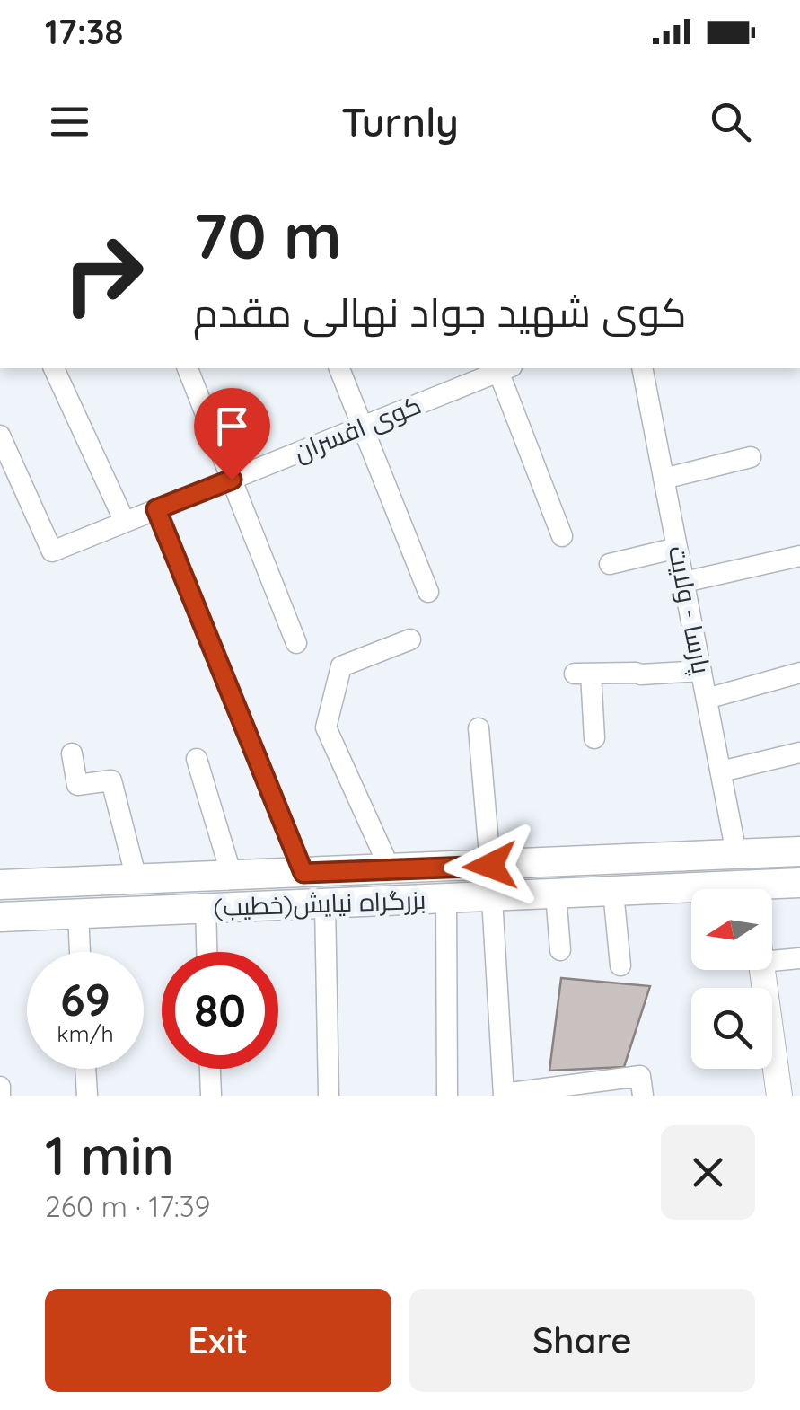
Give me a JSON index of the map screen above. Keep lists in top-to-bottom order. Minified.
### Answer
{"streets":{"highway":["بزرگراه نیایش(خطیب)"],"street":["کوی افسران","پارسا - ولایت"]},"crossings":[["پارسا - ولایت","بزرگراه نیایش(خطیب)"]],"north":"left","page":{"status":"17:38","header":"Turnly","turn":["70 m","کوی شهید جواد نهالی مقدم"],"speed":"69 km/h","limit":"80","heading":["1 min","260 m · 17:39"],"buttons":["Exit","Share"]}}
